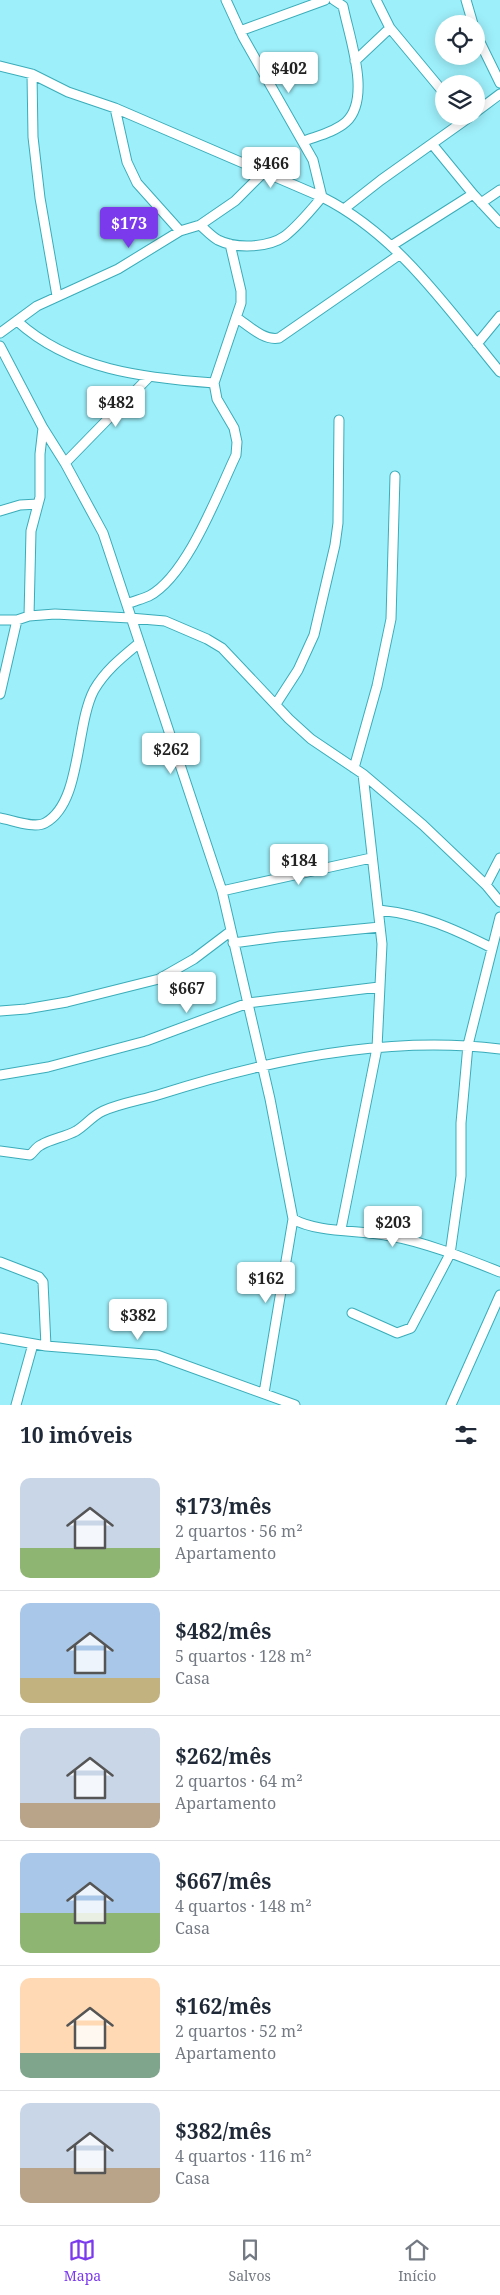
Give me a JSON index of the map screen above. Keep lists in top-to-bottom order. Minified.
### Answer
{"page":{"price":["$402","$466","$173","$482","$262","$184","$667","$203","$162","$382"],"heading":"10 imóveis","list":[{"name":"$173/mês","note":"2 quartos · 56 m² · Apartamento"},{"name":"$482/mês","note":"5 quartos · 128 m² · Casa"},{"name":"$262/mês","note":"2 quartos · 64 m² · Apartamento"},{"name":"$667/mês","note":"4 quartos · 148 m² · Casa"},{"name":"$162/mês","note":"2 quartos · 52 m² · Apartamento"},{"name":"$382/mês","note":"4 quartos · 116 m² · Casa"}],"tabs":["Mapa","Salvos","Início"]}}
